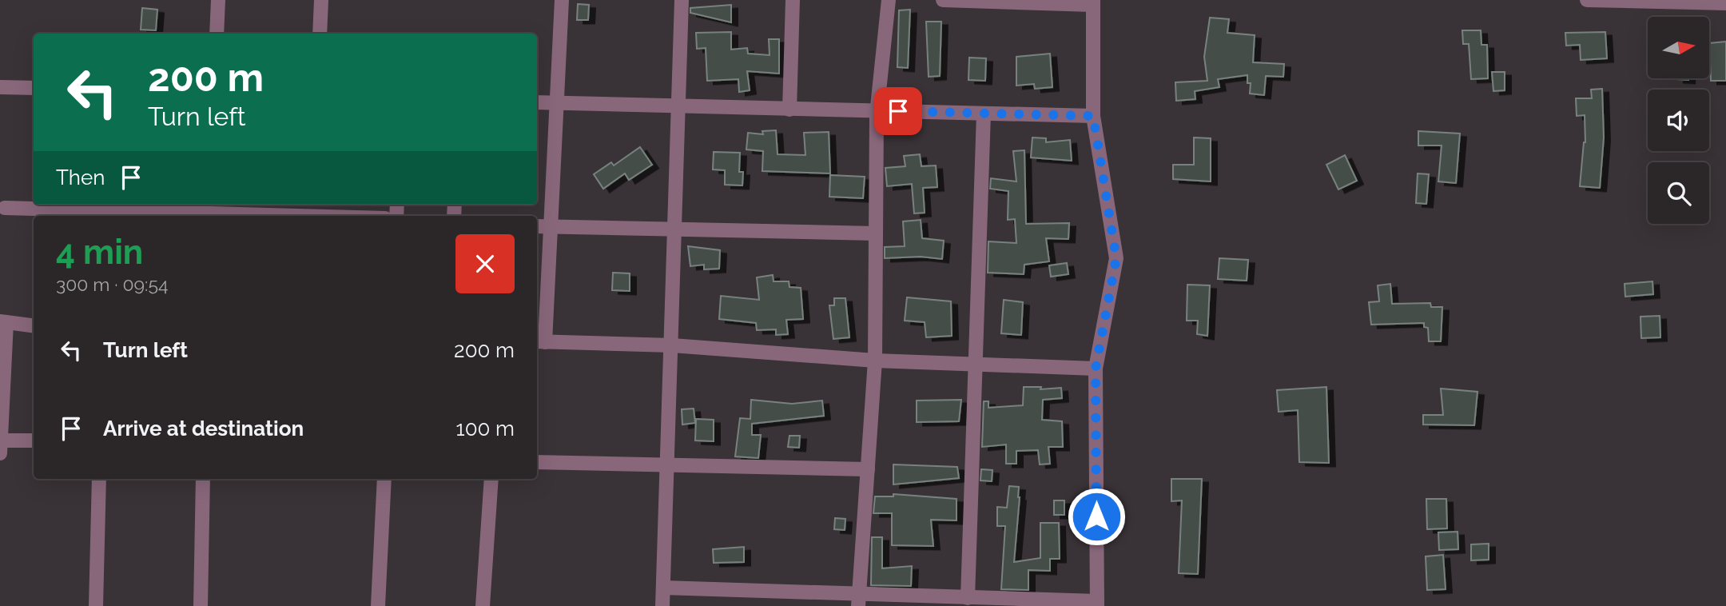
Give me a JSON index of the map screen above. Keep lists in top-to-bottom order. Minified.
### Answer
{"north":"right","page":{"turn":["200 m","Turn left"],"then":"Then","heading":["4 min","300 m · 09:54"],"list":[{"name":"Turn left","value":"200 m"},{"name":"Arrive at destination","value":"100 m"}]}}
